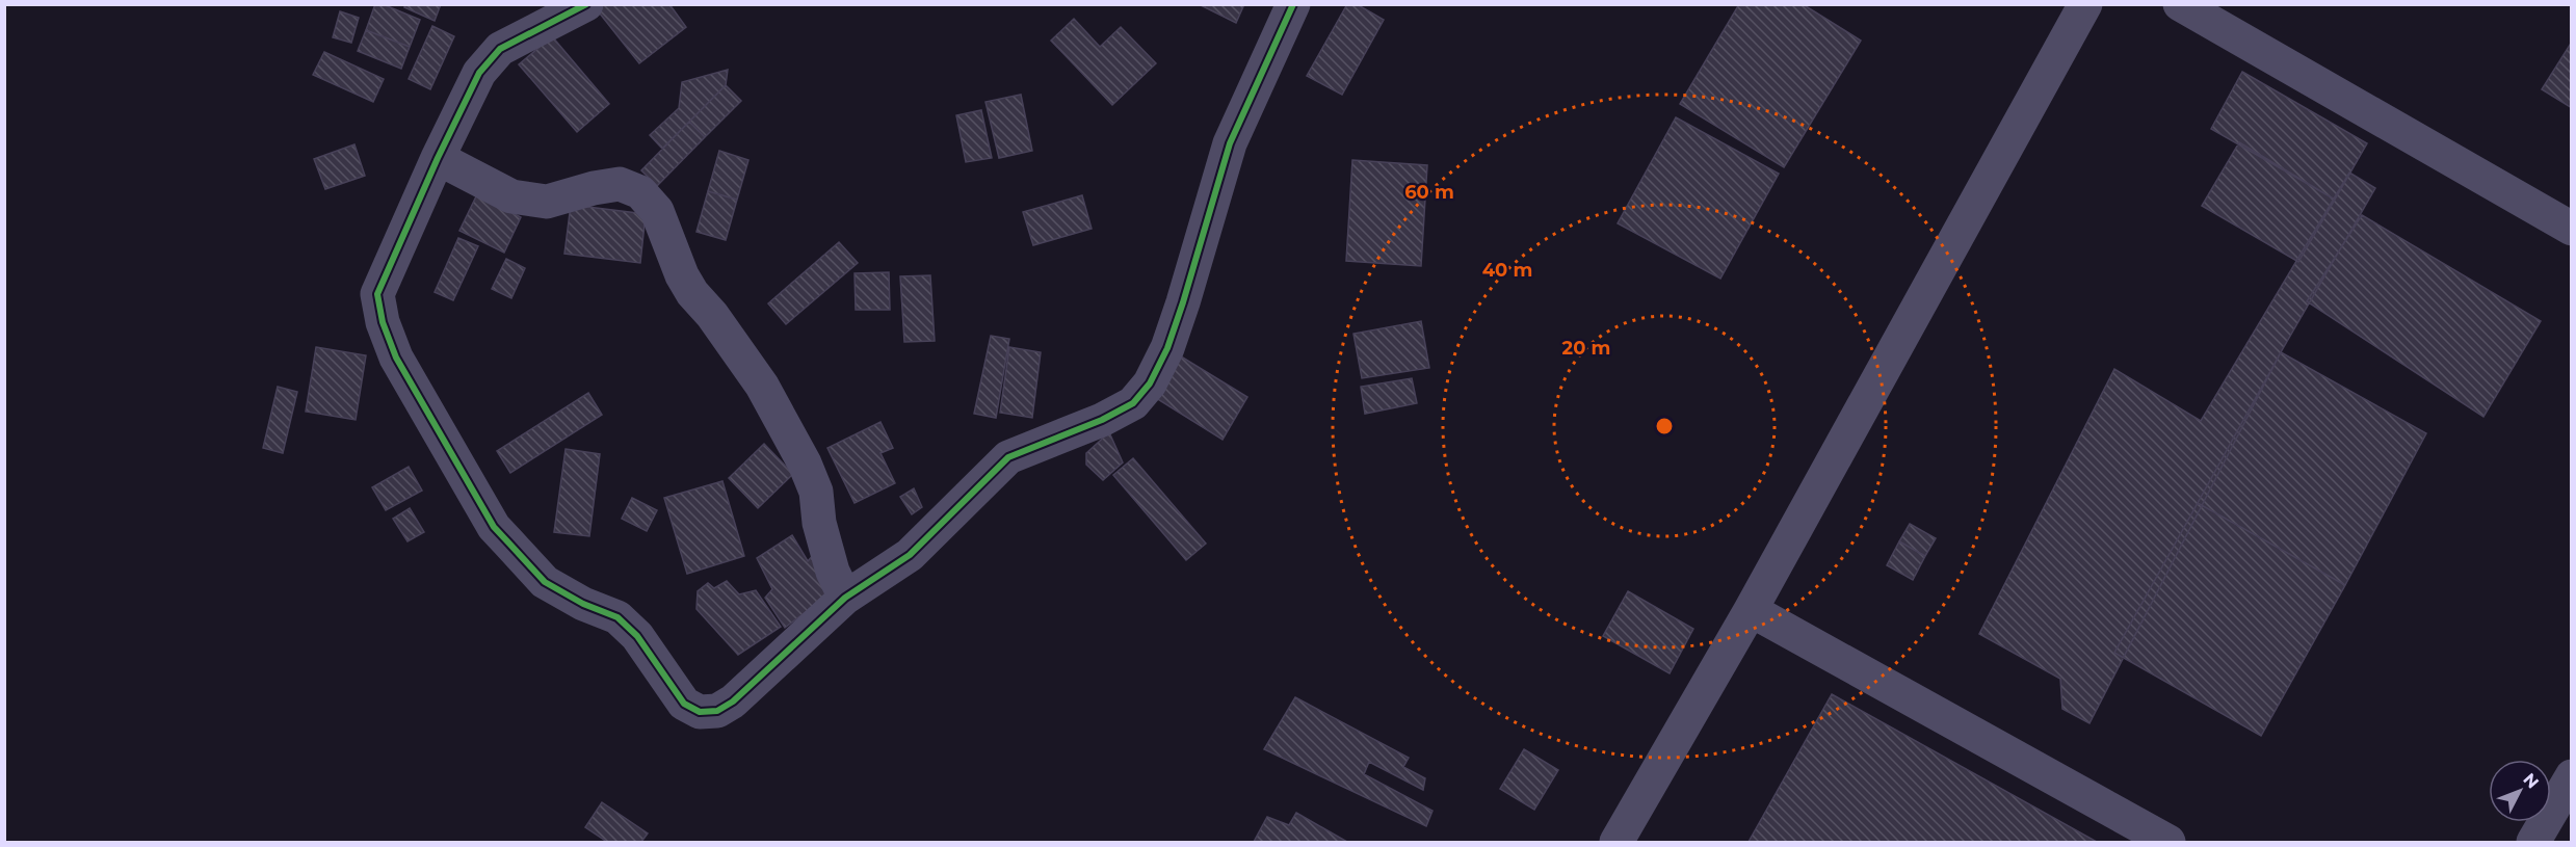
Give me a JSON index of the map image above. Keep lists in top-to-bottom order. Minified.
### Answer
{"north":"top right","rings":["60 m","40 m","20 m"]}
